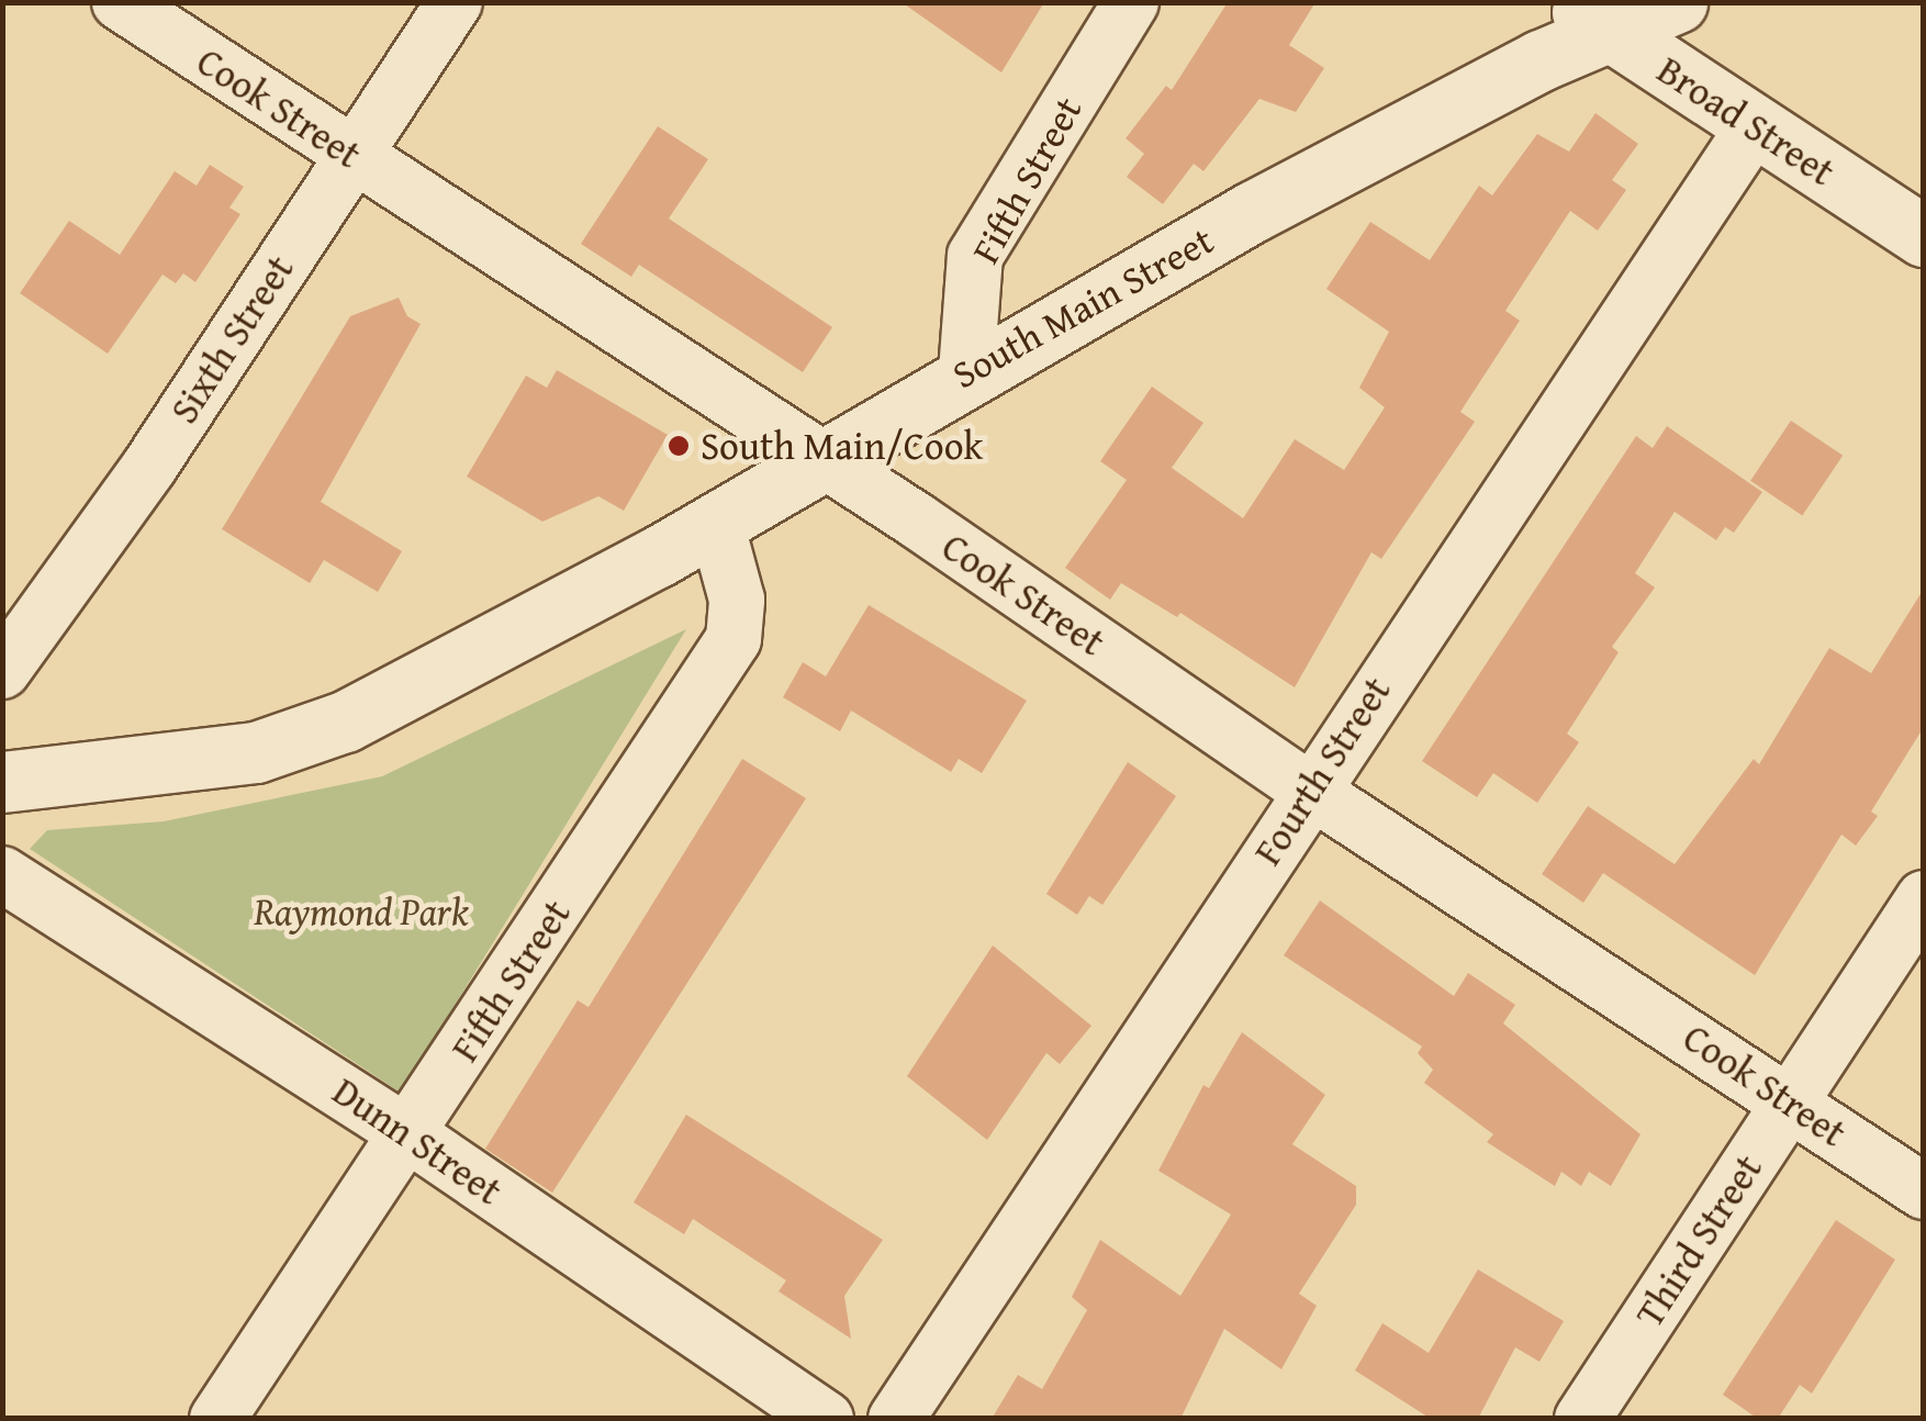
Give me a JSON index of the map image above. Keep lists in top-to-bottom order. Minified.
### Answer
{"streets":{"street":["Cook Street","Broad Street","Fifth Street","South Main Street","Sixth Street","Fourth Street","Dunn Street","Third Street"]},"crossings":[["Cook Street","South Main Street"],["Cook Street","Sixth Street"],["Cook Street","Fourth Street"],["Cook Street","Third Street"],["Broad Street","South Main Street"],["Broad Street","Fourth Street"],["Fifth Street","South Main Street"],["Fifth Street","Dunn Street"]],"parks":["Raymond Park"],"places":["South Main/Cook"]}
